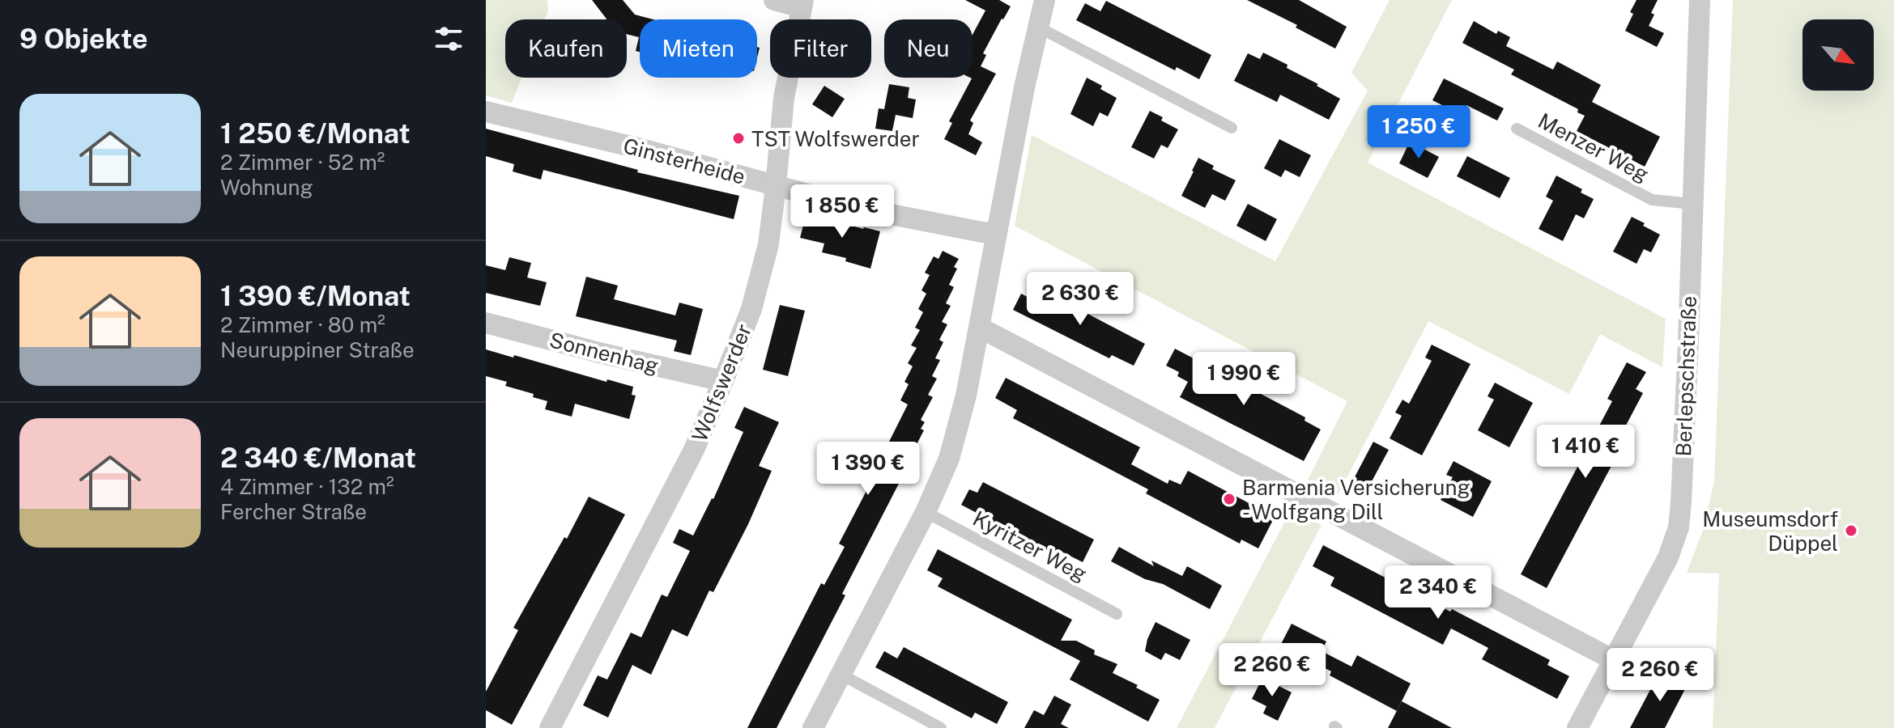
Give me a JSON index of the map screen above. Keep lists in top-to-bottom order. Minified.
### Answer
{"streets":{"street":["Ginsterheide","Sonnenhag","Berlepschstraße","Wolfswerder"],"lane":["Menzer Weg","Kyritzer Weg"]},"crossings":[["Menzer Weg","Berlepschstraße"],["Ginsterheide","Wolfswerder"],["Sonnenhag","Wolfswerder"]],"places":["TST Wolfswerder","Barmenia Versicherung - Wolfgang Dill","Museumsdorf Düppel"],"north":"bottom right","page":{"heading":"9 Objekte","chip":["Kaufen","Mieten","Filter","Neu"],"list":[{"name":"1 250 €/Monat","note":"2 Zimmer · 52 m² · Wohnung"},{"name":"1 390 €/Monat","note":"2 Zimmer · 80 m² · Neuruppiner Straße"},{"name":"2 340 €/Monat","note":"4 Zimmer · 132 m² · Fercher Straße"}],"price":["1 250 €","1 850 €","2 630 €","1 990 €","1 410 €","1 390 €","2 340 €","2 260 €","2 260 €"]}}
